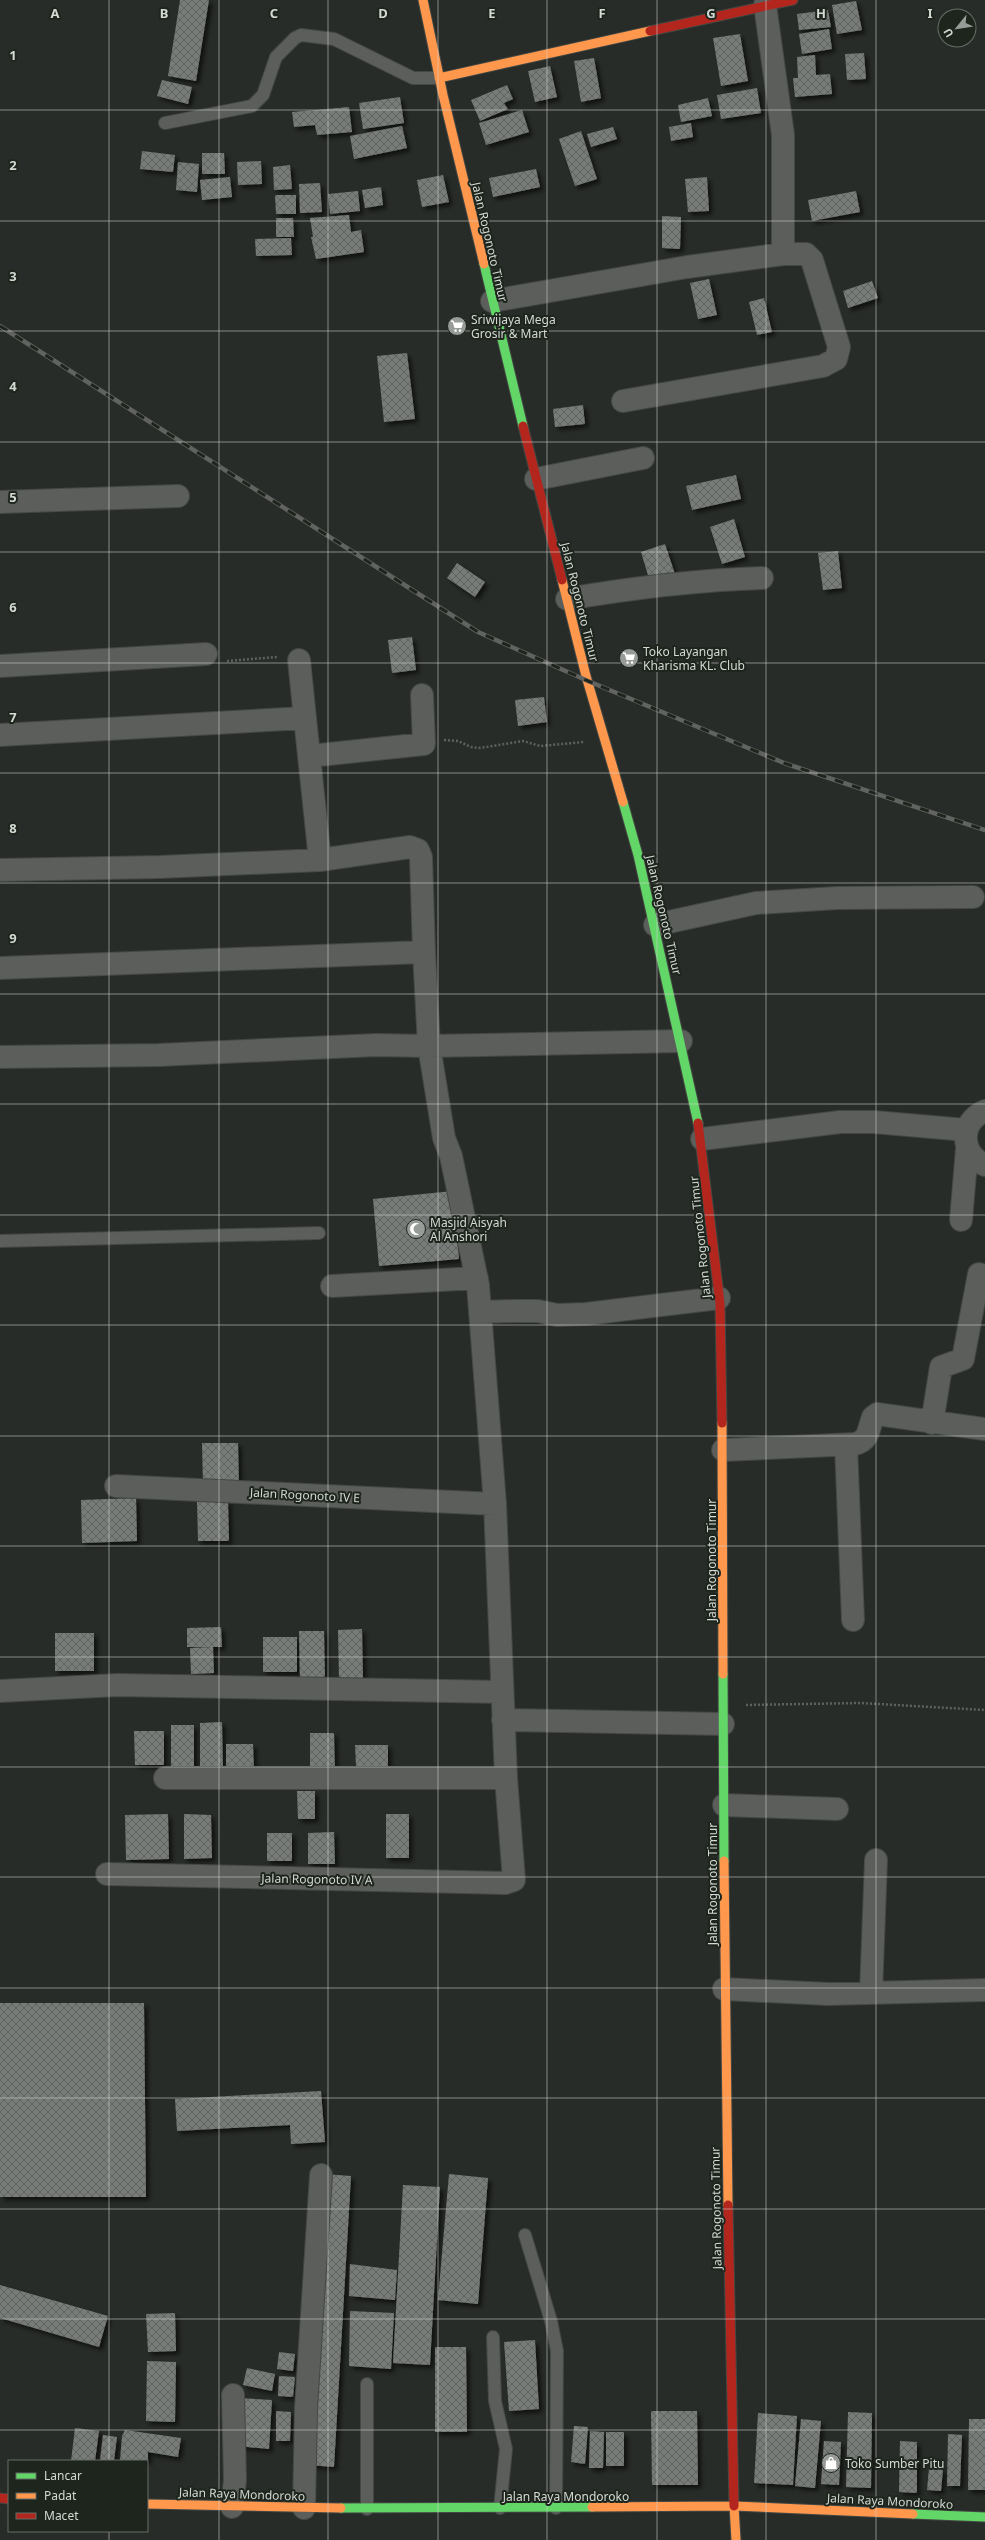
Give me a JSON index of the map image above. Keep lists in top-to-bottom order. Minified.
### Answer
{"streets":{"main road":["Jalan Rogonoto Timur","Jalan Raya Mondoroko"],"street":["Jalan Rogonoto IV E","Jalan Rogonoto IV A"]},"crossings":[["Jalan Rogonoto Timur","Jalan Raya Mondoroko"]],"places":{"supermarket":["Sriwijaya Mega Grosir & Mart","Toko Layangan Kharisma KL. Club"],"mosque":["Masjid Aisyah Al Anshori"],"shop":["Toko Sumber Pitu"]},"legend":["Lancar","Padat","Macet"],"north":"bottom left","grid":{"columns":["A","B","C","D","E","F","G","H","I"],"rows":["1","2","3","4","5","6","7","8","9"]}}
